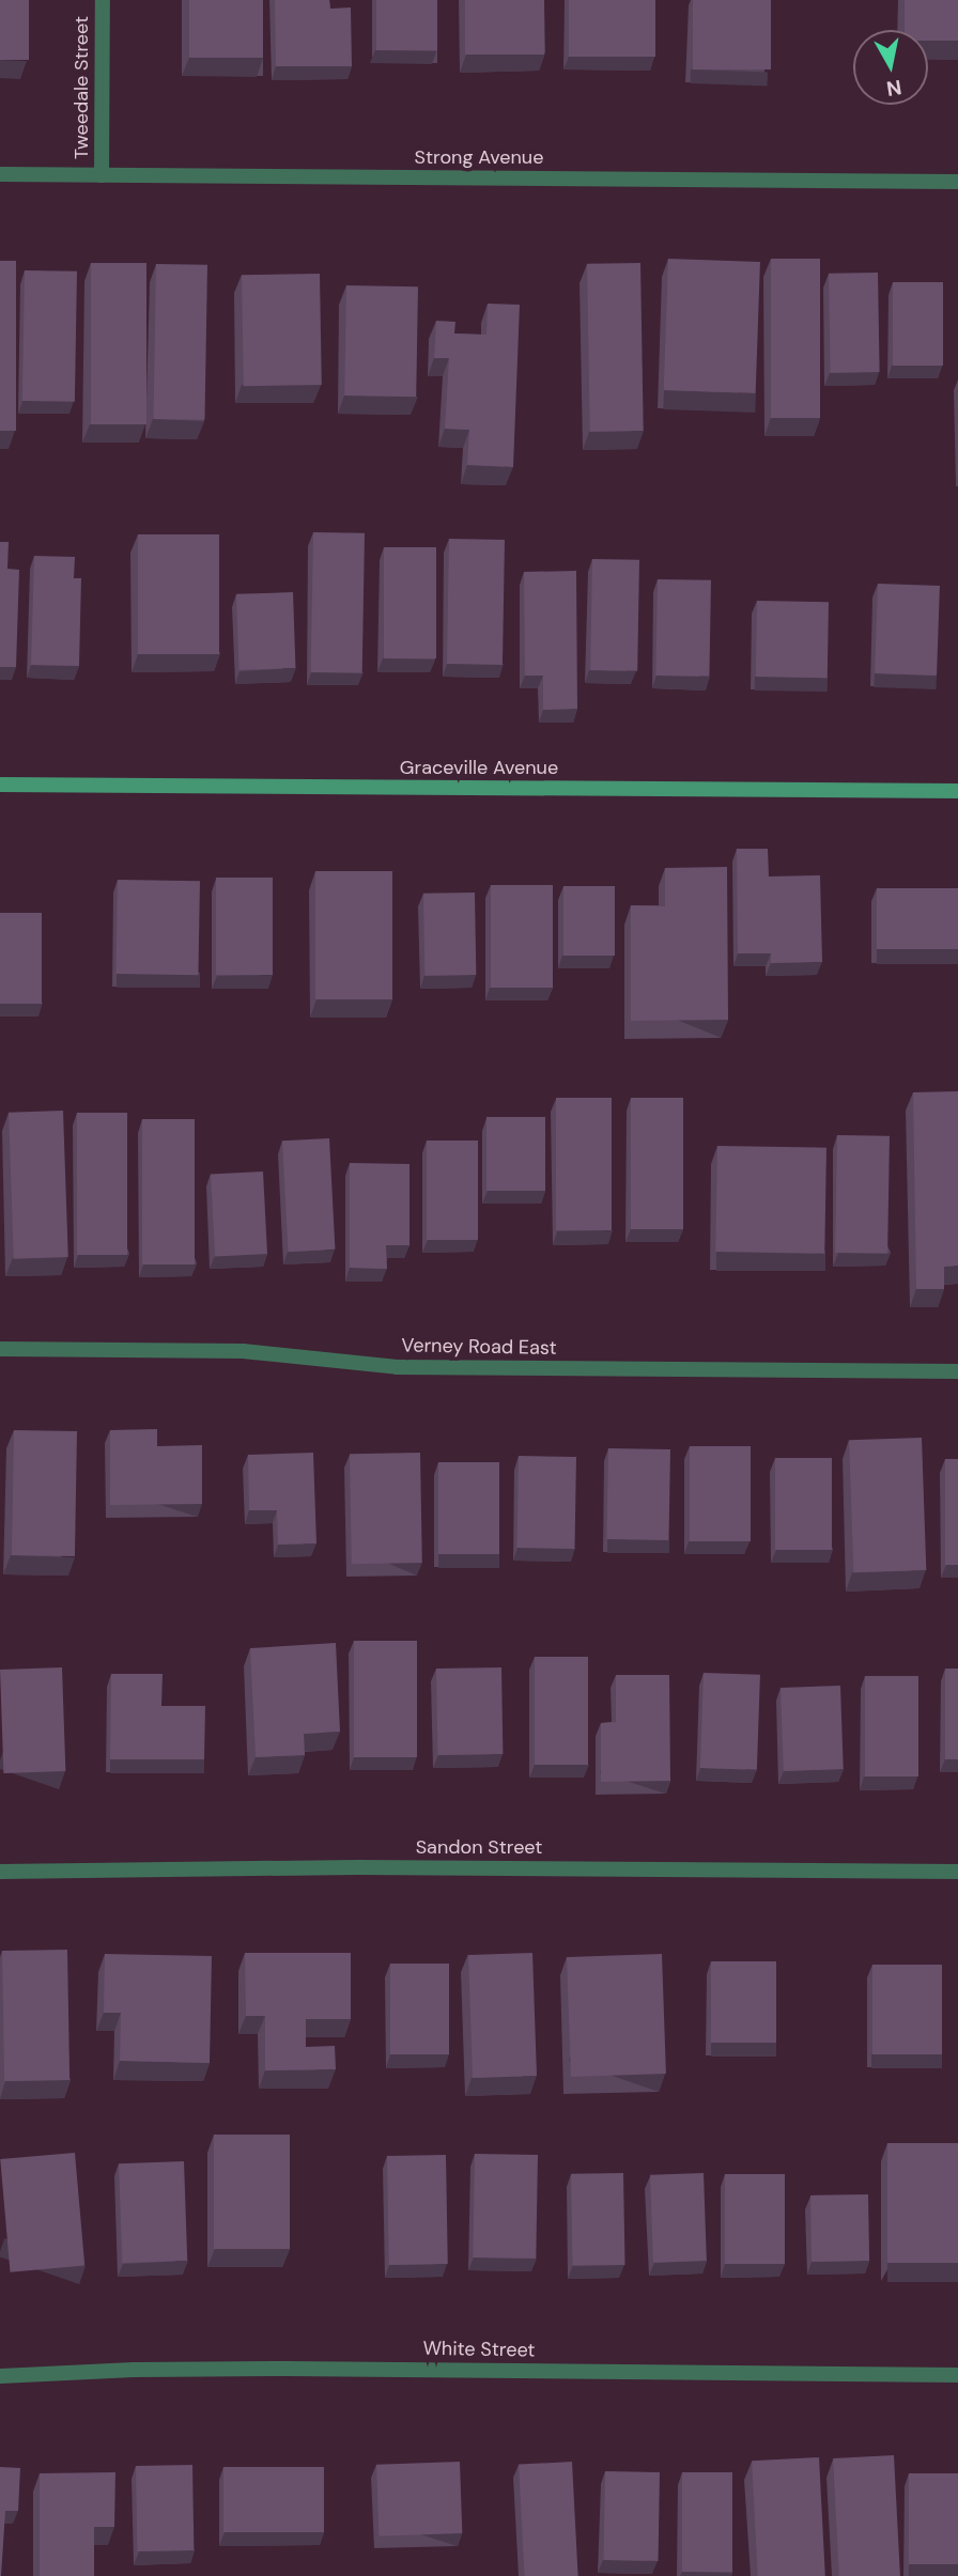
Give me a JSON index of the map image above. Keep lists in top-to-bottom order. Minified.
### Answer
{"streets":{"main road":["Graceville Avenue"],"street":["Tweedale Street","Strong Avenue","Verney Road East","Sandon Street","White Street"]},"crossings":[["Tweedale Street","Strong Avenue"]],"north":"bottom"}
